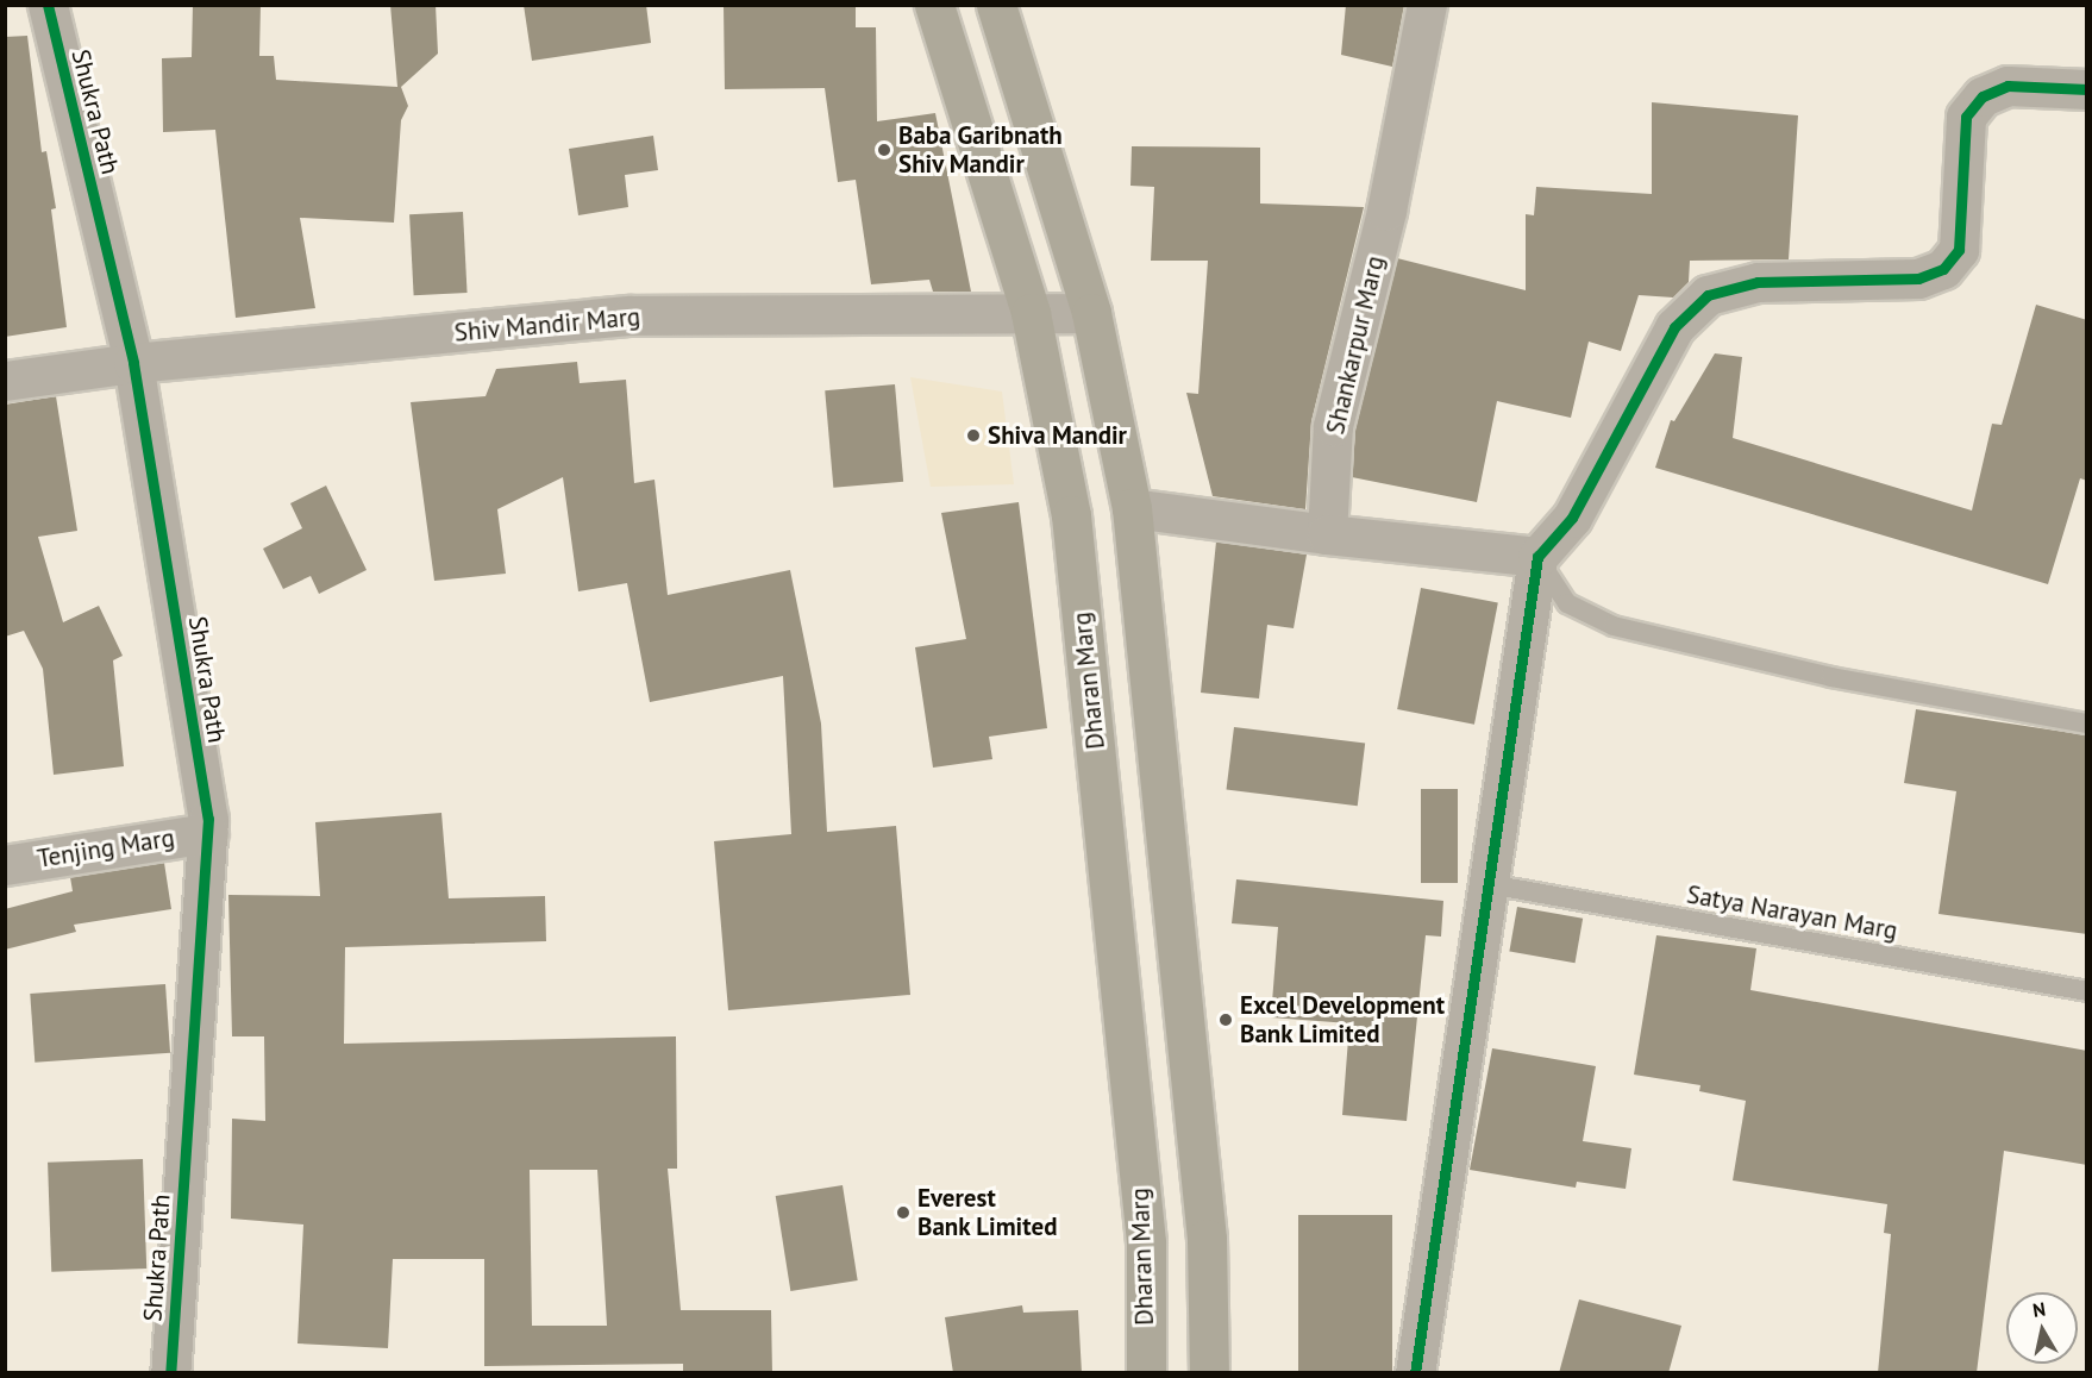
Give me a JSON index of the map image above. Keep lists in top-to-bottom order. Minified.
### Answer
{"streets":{"main road":["Dharan Marg"],"street":["Shukra Path","Shiv Mandir Marg","Shankarpur Marg","Tenjing Marg"],"lane":["Satya Narayan Marg"]},"crossings":[["Shukra Path","Shiv Mandir Marg"],["Shukra Path","Tenjing Marg"],["Shiv Mandir Marg","Dharan Marg"]],"places":["Baba Garibnath Shiv Mandir","Shiva Mandir","Excel Development Bank Limited","Everest Bank Limited"],"north":"top"}
